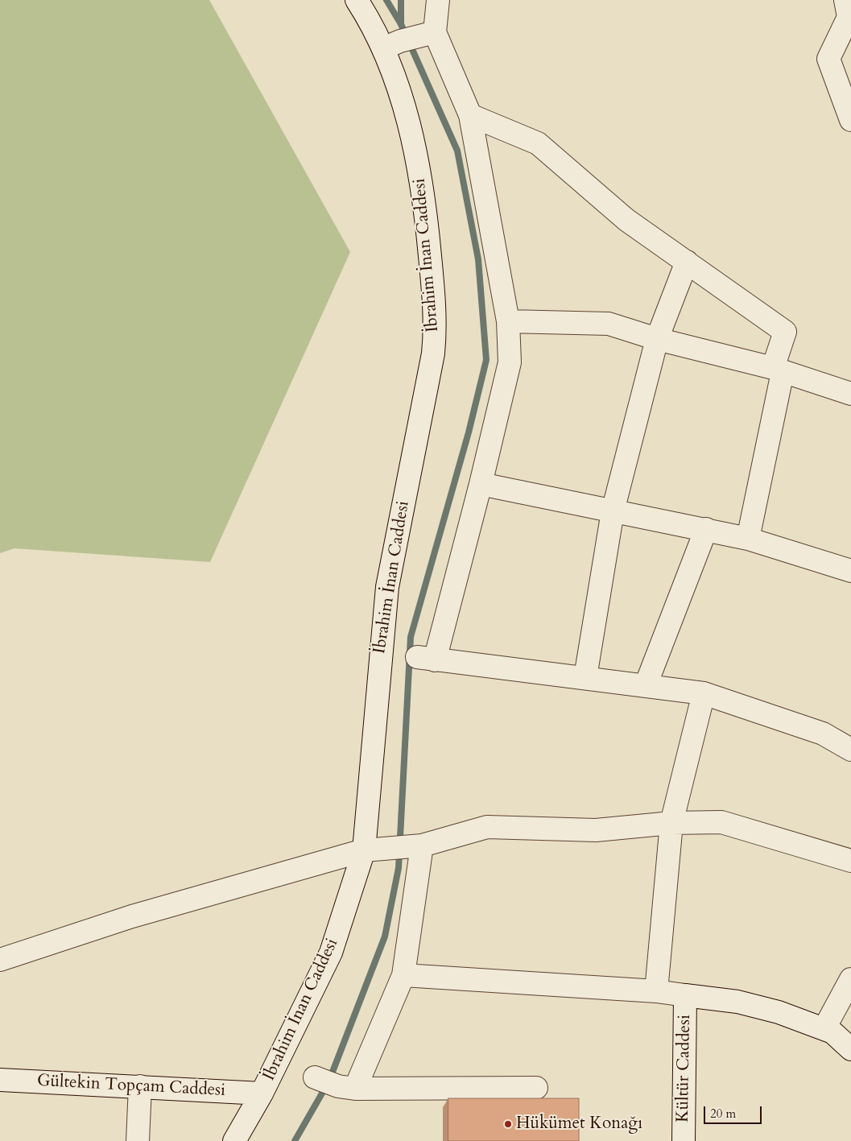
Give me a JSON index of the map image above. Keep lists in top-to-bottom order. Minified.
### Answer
{"streets":{"street":["İbrahim İnan Caddesi","Kültür Caddesi","Gültekin Topçam Caddesi"]},"crossings":[["İbrahim İnan Caddesi","Gültekin Topçam Caddesi"]],"places":["Hükümet Konağı"],"scale_bar":"20 m"}
